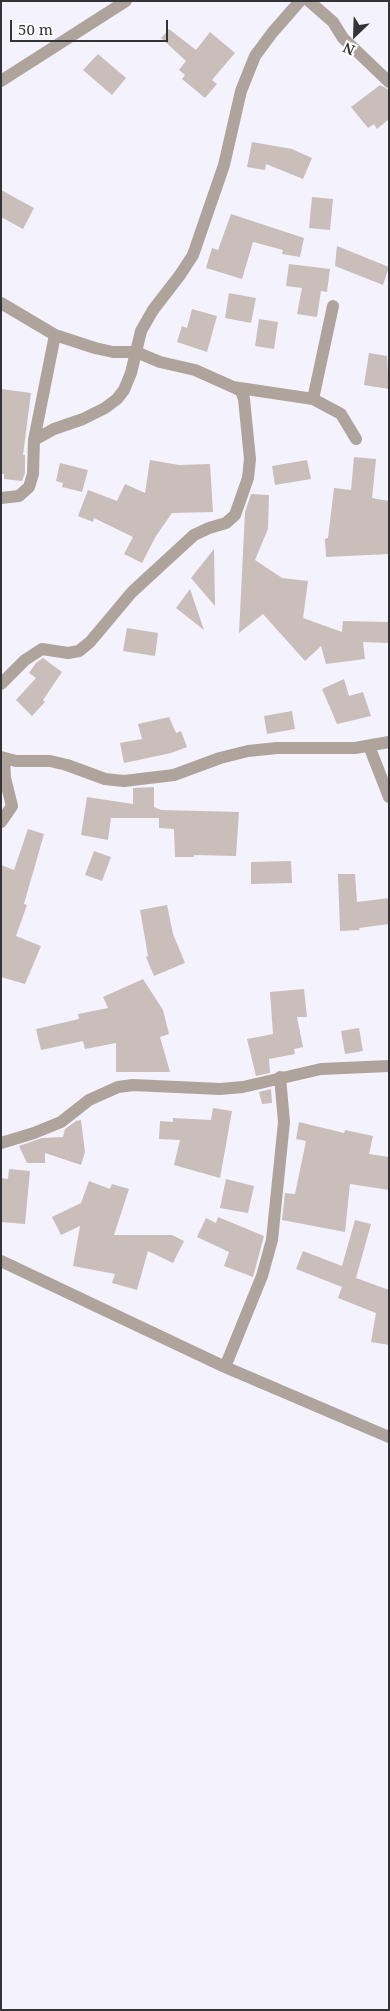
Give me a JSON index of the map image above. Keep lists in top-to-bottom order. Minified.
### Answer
{"scale_bar":"50 m","north":"bottom left"}
